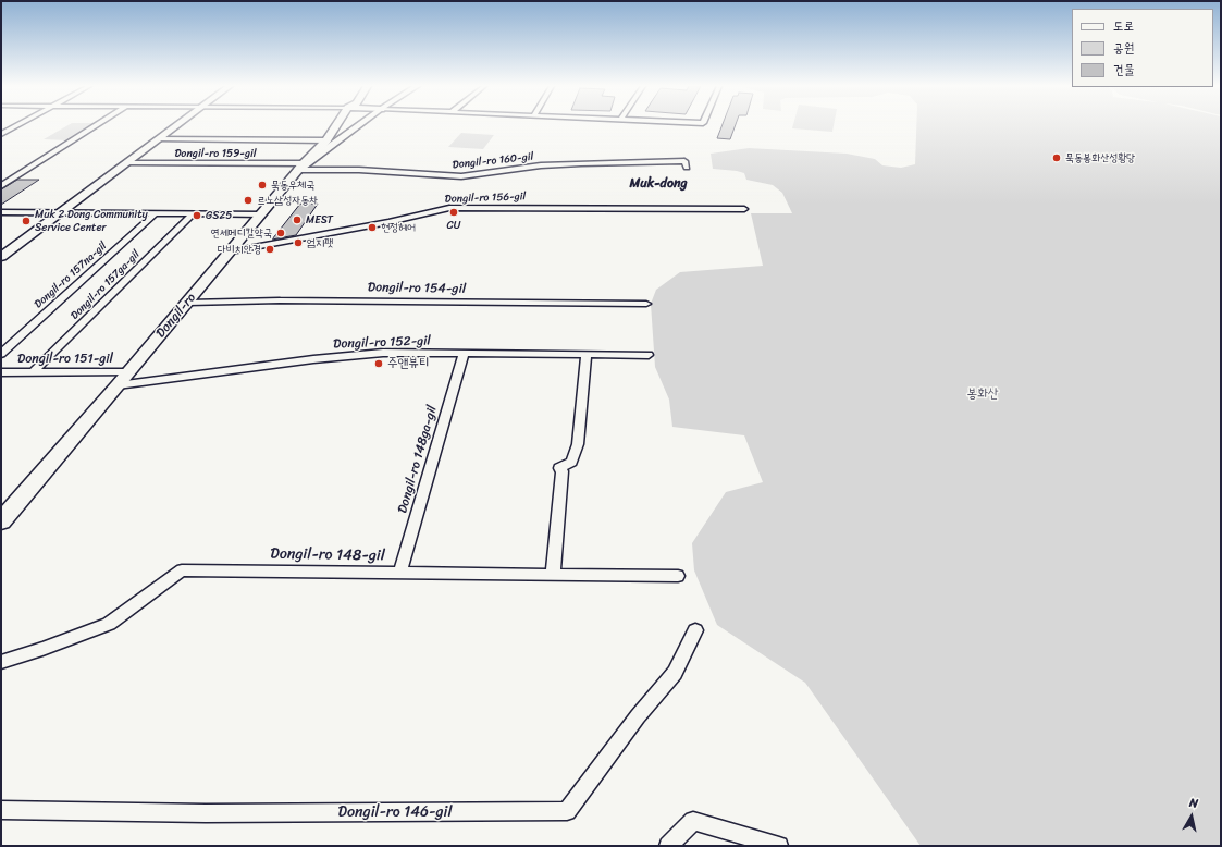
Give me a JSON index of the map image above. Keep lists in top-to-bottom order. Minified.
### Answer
{"streets":{"main road":["Dongil-ro"],"street":["Dongil-ro 159-gil","Dongil-ro 160-gil","Dongil-ro 156-gil","Dongil-ro 157na-gil","Dongil-ro 157ga-gil","Dongil-ro 154-gil","Dongil-ro 152-gil","Dongil-ro 151-gil","Dongil-ro 148ga-gil","Dongil-ro 148-gil","Dongil-ro 146-gil"]},"crossings":[["Dongil-ro 159-gil","Dongil-ro 160-gil"],["Dongil-ro 159-gil","Dongil-ro"],["Dongil-ro 160-gil","Dongil-ro"],["Dongil-ro 156-gil","Dongil-ro"],["Dongil-ro 157ga-gil","Dongil-ro 151-gil"],["Dongil-ro 154-gil","Dongil-ro"],["Dongil-ro","Dongil-ro 152-gil"],["Dongil-ro","Dongil-ro 151-gil"],["Dongil-ro 152-gil","Dongil-ro 148ga-gil"],["Dongil-ro 148ga-gil","Dongil-ro 148-gil"]],"districts":["Muk-dong"],"parks":["봉화산"],"places":["묵동봉화산성황당","묵동우체국","르노삼성자동차","CU","GS25","MEST","Muk 2 Dong Community Service Center","현정헤어","연세메디칼약국","엄지팻","다비치안경","주앤뷰티"],"legend":["도로","공원","건물"],"north":"top"}
